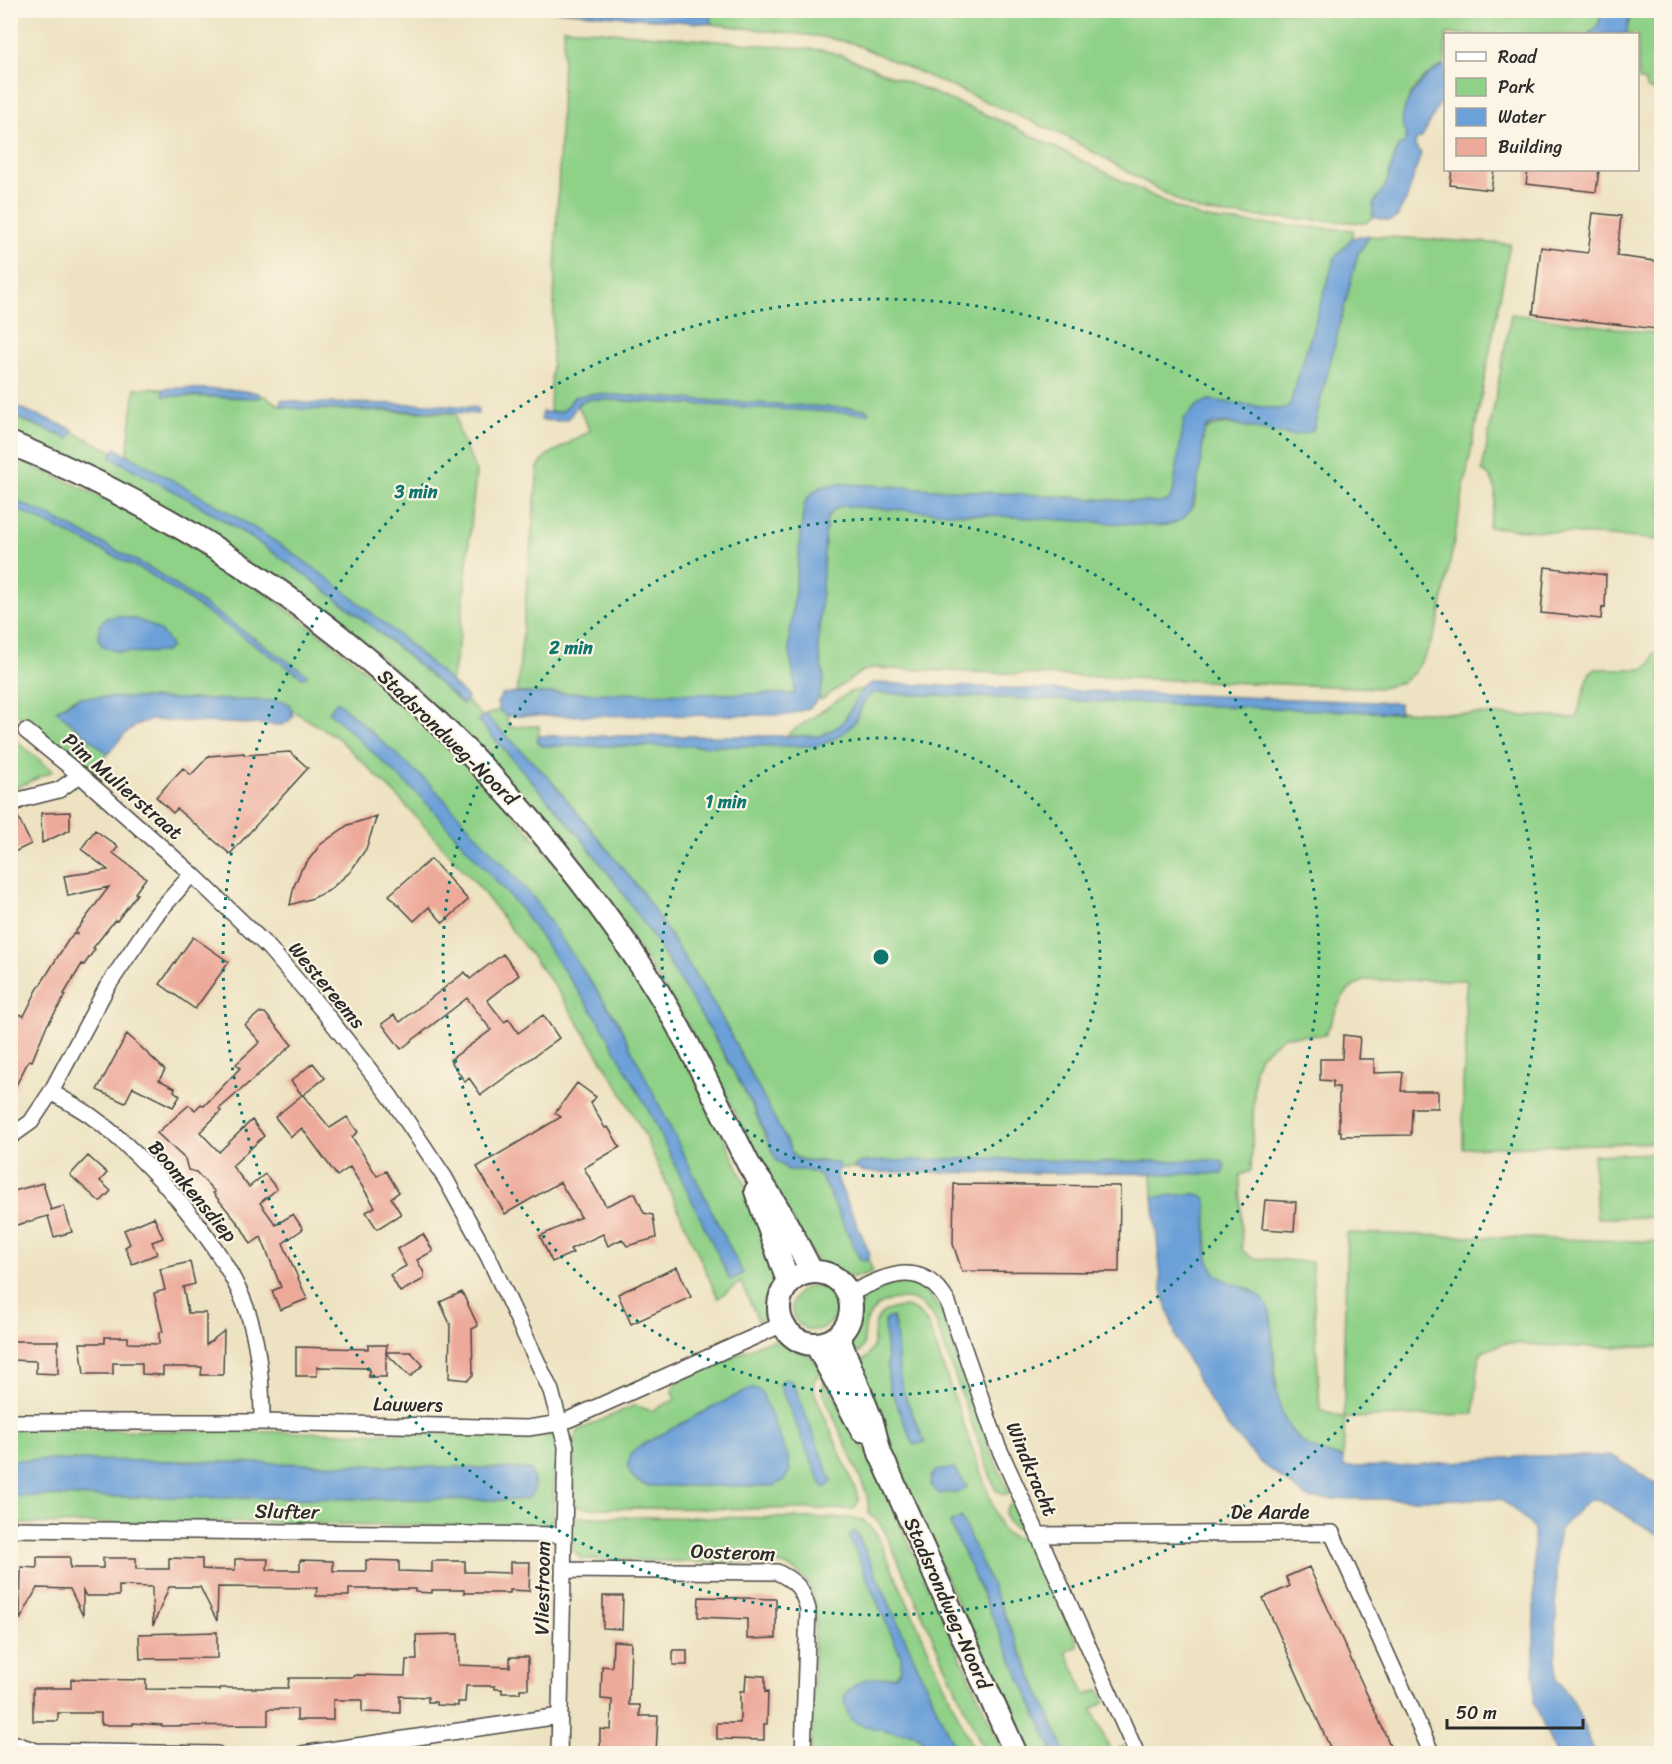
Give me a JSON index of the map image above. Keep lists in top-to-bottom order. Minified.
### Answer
{"streets":{"main road":["Stadsrondweg-Noord"],"street":["Pim Mulierstraat","Westereems","Boomkensdiep","Lauwers","Windkracht","Slufter","De Aarde","Oosterom","Vliestroom"]},"crossings":[["Stadsrondweg-Noord","Lauwers"],["Stadsrondweg-Noord","Windkracht"],["Pim Mulierstraat","Westereems"],["Westereems","Lauwers"],["Westereems","Vliestroom"],["Boomkensdiep","Lauwers"],["Lauwers","Windkracht"],["Lauwers","Vliestroom"],["Windkracht","De Aarde"],["Slufter","Vliestroom"],["Oosterom","Vliestroom"]],"legend":["Road","Park","Water","Building"],"scale_bar":"50 m","rings":["3 min","2 min","1 min"]}
